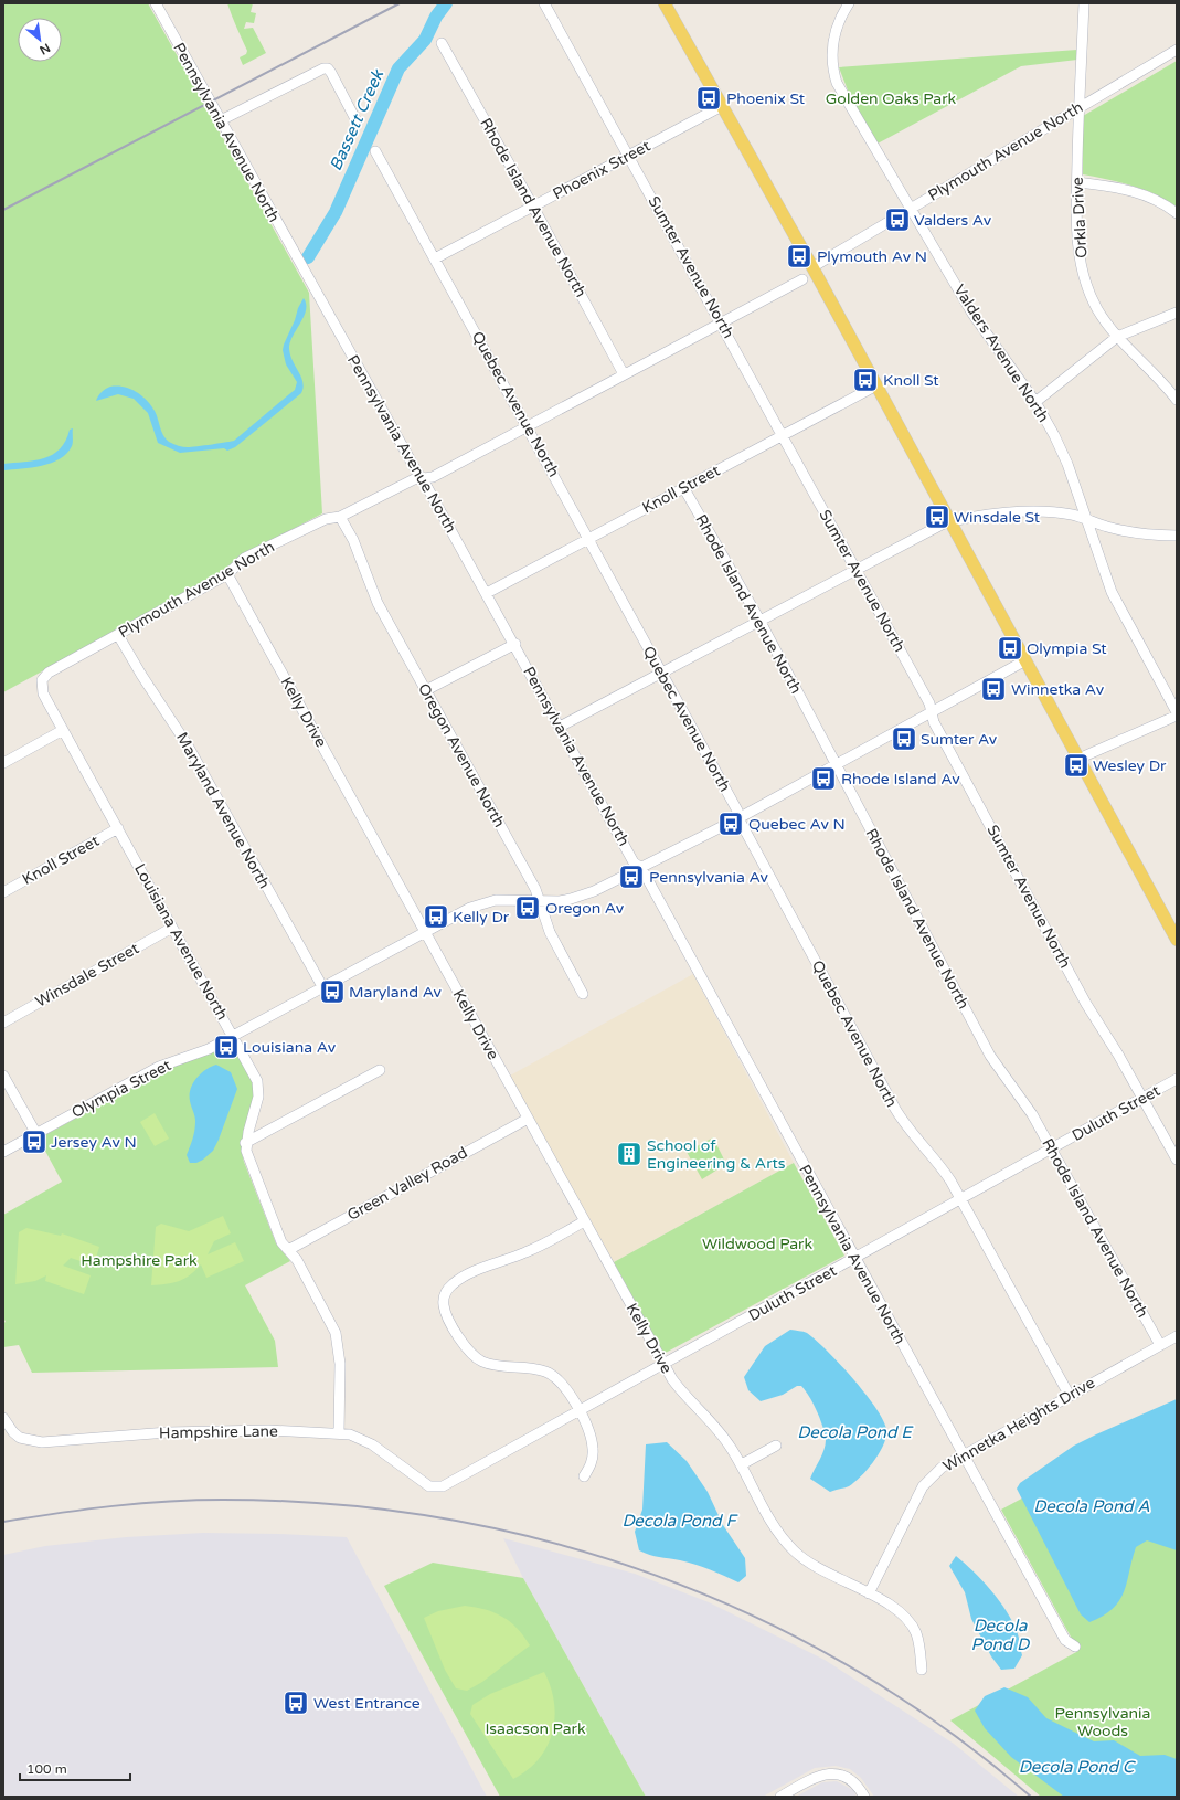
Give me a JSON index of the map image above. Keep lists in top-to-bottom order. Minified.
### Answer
{"streets":{"street":["Pennsylvania Avenue North","Plymouth Avenue North","Phoenix Street","Rhode Island Avenue North","Orkla Drive","Sumter Avenue North","Valders Avenue North","Quebec Avenue North","Knoll Street","Kelly Drive","Oregon Avenue North","Maryland Avenue North","Louisiana Avenue North","Winsdale Street","Olympia Street","Duluth Street","Green Valley Road","Winnetka Heights Drive","Hampshire Lane"]},"crossings":[["Pennsylvania Avenue North","Plymouth Avenue North"],["Pennsylvania Avenue North","Knoll Street"],["Pennsylvania Avenue North","Olympia Street"],["Pennsylvania Avenue North","Duluth Street"],["Pennsylvania Avenue North","Winnetka Heights Drive"],["Plymouth Avenue North","Rhode Island Avenue North"],["Plymouth Avenue North","Orkla Drive"],["Plymouth Avenue North","Sumter Avenue North"],["Plymouth Avenue North","Valders Avenue North"],["Plymouth Avenue North","Quebec Avenue North"],["Plymouth Avenue North","Kelly Drive"],["Plymouth Avenue North","Oregon Avenue North"],["Plymouth Avenue North","Maryland Avenue North"],["Plymouth Avenue North","Louisiana Avenue North"],["Phoenix Street","Rhode Island Avenue North"],["Phoenix Street","Sumter Avenue North"],["Phoenix Street","Quebec Avenue North"],["Rhode Island Avenue North","Knoll Street"],["Rhode Island Avenue North","Olympia Street"],["Rhode Island Avenue North","Duluth Street"],["Rhode Island Avenue North","Winnetka Heights Drive"],["Sumter Avenue North","Knoll Street"],["Sumter Avenue North","Olympia Street"],["Sumter Avenue North","Duluth Street"],["Quebec Avenue North","Knoll Street"],["Quebec Avenue North","Olympia Street"],["Quebec Avenue North","Duluth Street"],["Quebec Avenue North","Winnetka Heights Drive"],["Knoll Street","Louisiana Avenue North"],["Kelly Drive","Olympia Street"],["Kelly Drive","Duluth Street"],["Kelly Drive","Green Valley Road"],["Kelly Drive","Winnetka Heights Drive"],["Oregon Avenue North","Olympia Street"],["Maryland Avenue North","Olympia Street"],["Louisiana Avenue North","Winsdale Street"],["Louisiana Avenue North","Olympia Street"],["Louisiana Avenue North","Green Valley Road"],["Louisiana Avenue North","Hampshire Lane"],["Duluth Street","Hampshire Lane"]],"water":["Bassett Creek","Decola Pond E","Decola Pond A","Decola Pond F","Decola Pond D","Decola Pond C"],"parks":["Golden Oaks Park","Wildwood Park","Hampshire Park","Pennsylvania Woods","Isaacson Park"],"places":{"bus stop":["Phoenix St","Valders Av","Plymouth Av N","Knoll St","Winsdale St","Olympia St","Winnetka Av","Sumter Av","Wesley Dr","Rhode Island Av","Quebec Av N","Pennsylvania Av","Oregon Av","Kelly Dr","Maryland Av","Louisiana Av","Jersey Av N","West Entrance"],"building":["School of Engineering & Arts"]},"scale_bar":"100 m","north":"bottom right"}
